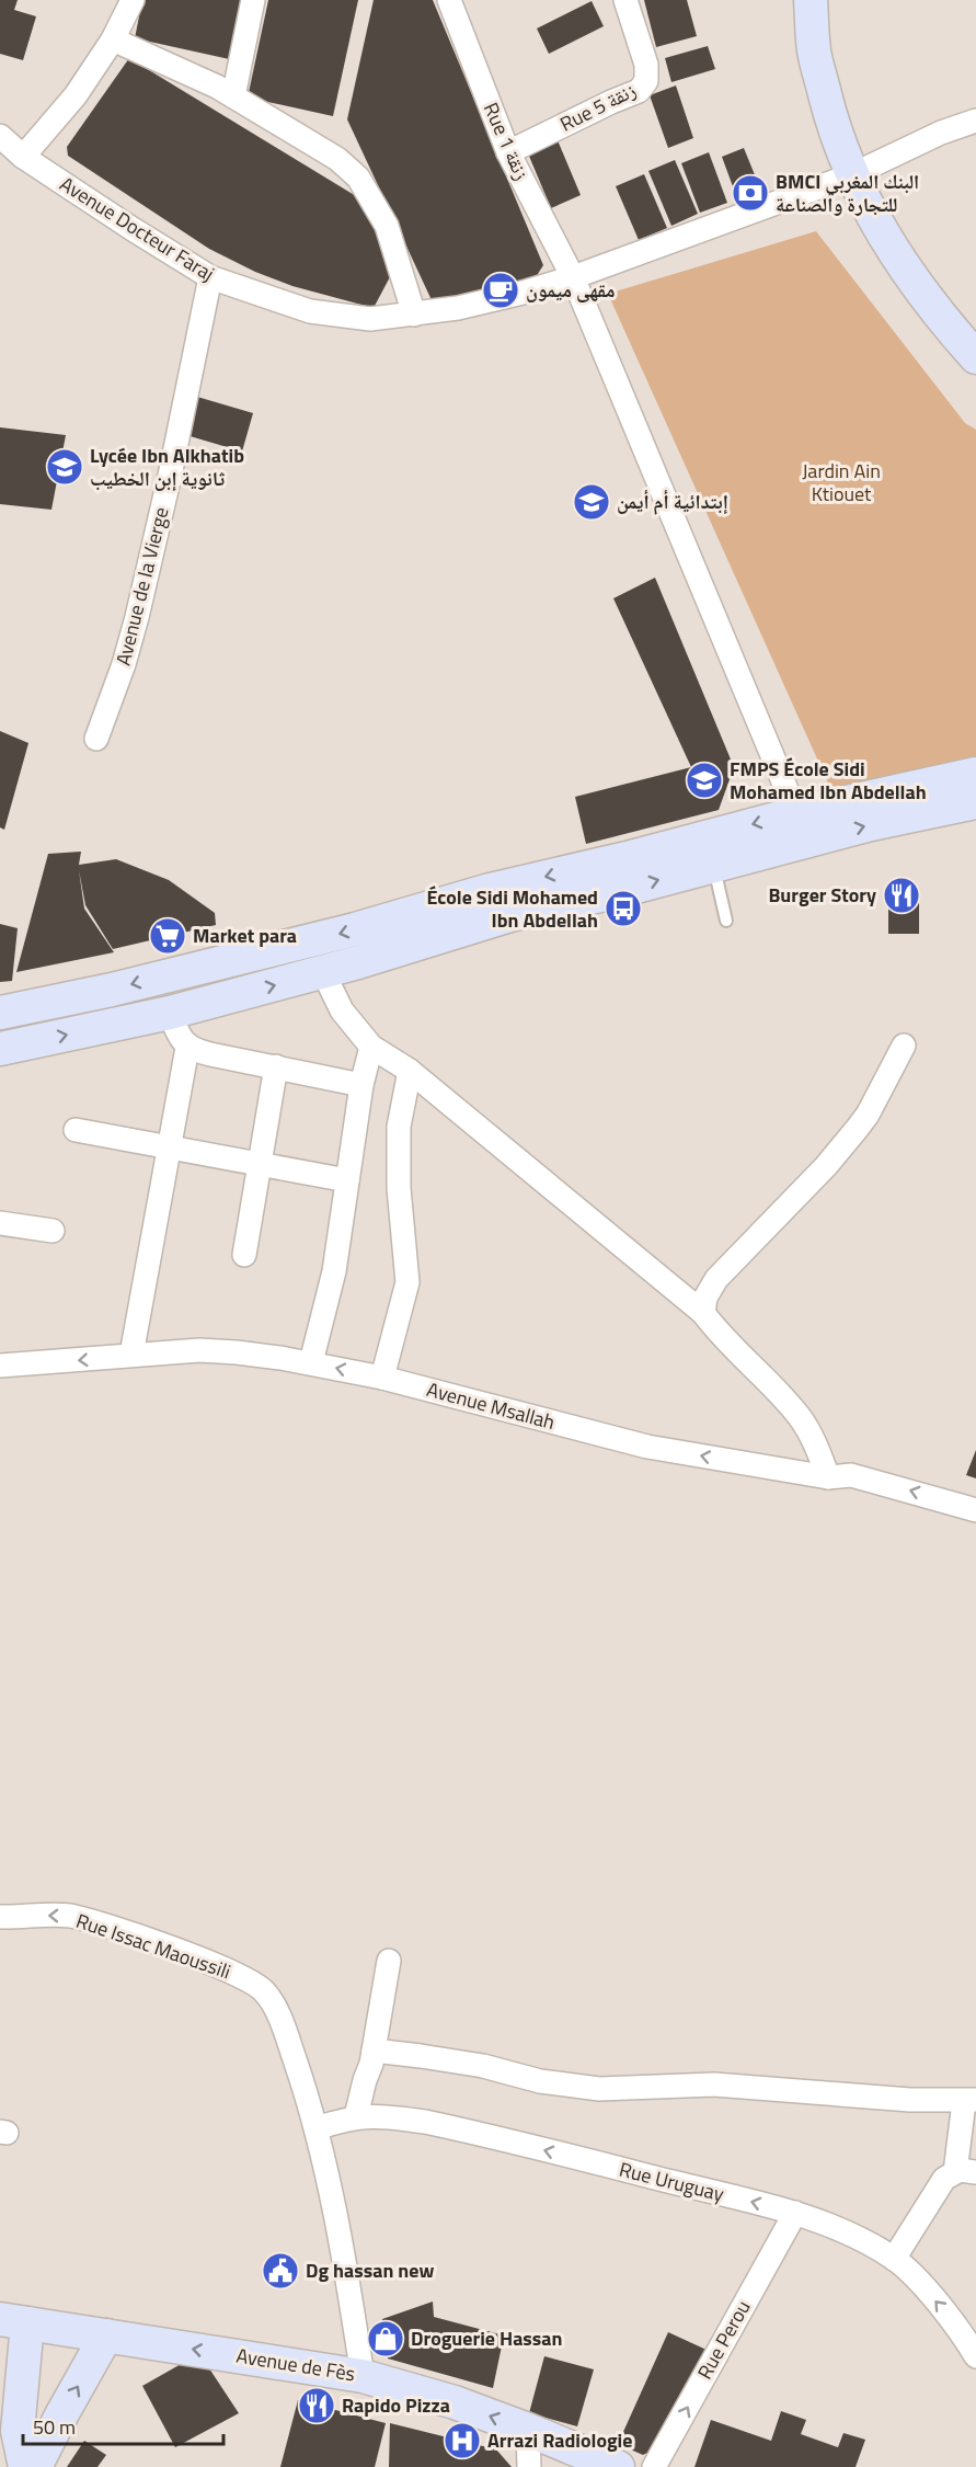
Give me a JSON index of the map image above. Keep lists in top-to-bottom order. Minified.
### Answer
{"streets":{"main road":["Avenue de Fès"],"street":["Rue 5 زنقة","Rue 1 زنقة","Avenue Docteur Faraj","Avenue de la Vierge","Avenue Msallah","Rue Issac Maoussili","Rue Uruguay","Rue Perou"]},"crossings":[["Rue 5 زنقة","Rue 1 زنقة"],["Rue 1 زنقة","Avenue Docteur Faraj"],["Avenue Docteur Faraj","Avenue de la Vierge"],["Rue Issac Maoussili","Rue Uruguay"],["Rue Uruguay","Rue Perou"]],"one_way":["Avenue Msallah","Rue Issac Maoussili","Rue Perou","Avenue de Fès"],"parks":["Jardin Ain Ktiouet"],"places":{"bank":["BMCI البنك المغربي للتجارة والصناعة"],"cafe":["مقهى ميمون"],"school or university":["Lycée Ibn Alkhatib ثانوية إبن الخطيب","إبتدائية أم أيمن","FMPS École Sidi Mohamed Ibn Abdellah"],"restaurant":["Burger Story","Rapido Pizza"],"bus stop":["École Sidi Mohamed Ibn Abdellah"],"supermarket":["Market para"],"public building":["Dg hassan new"],"shop":["Droguerie Hassan"],"hospital":["Arrazi Radiologie"]},"scale_bar":"50 m"}
